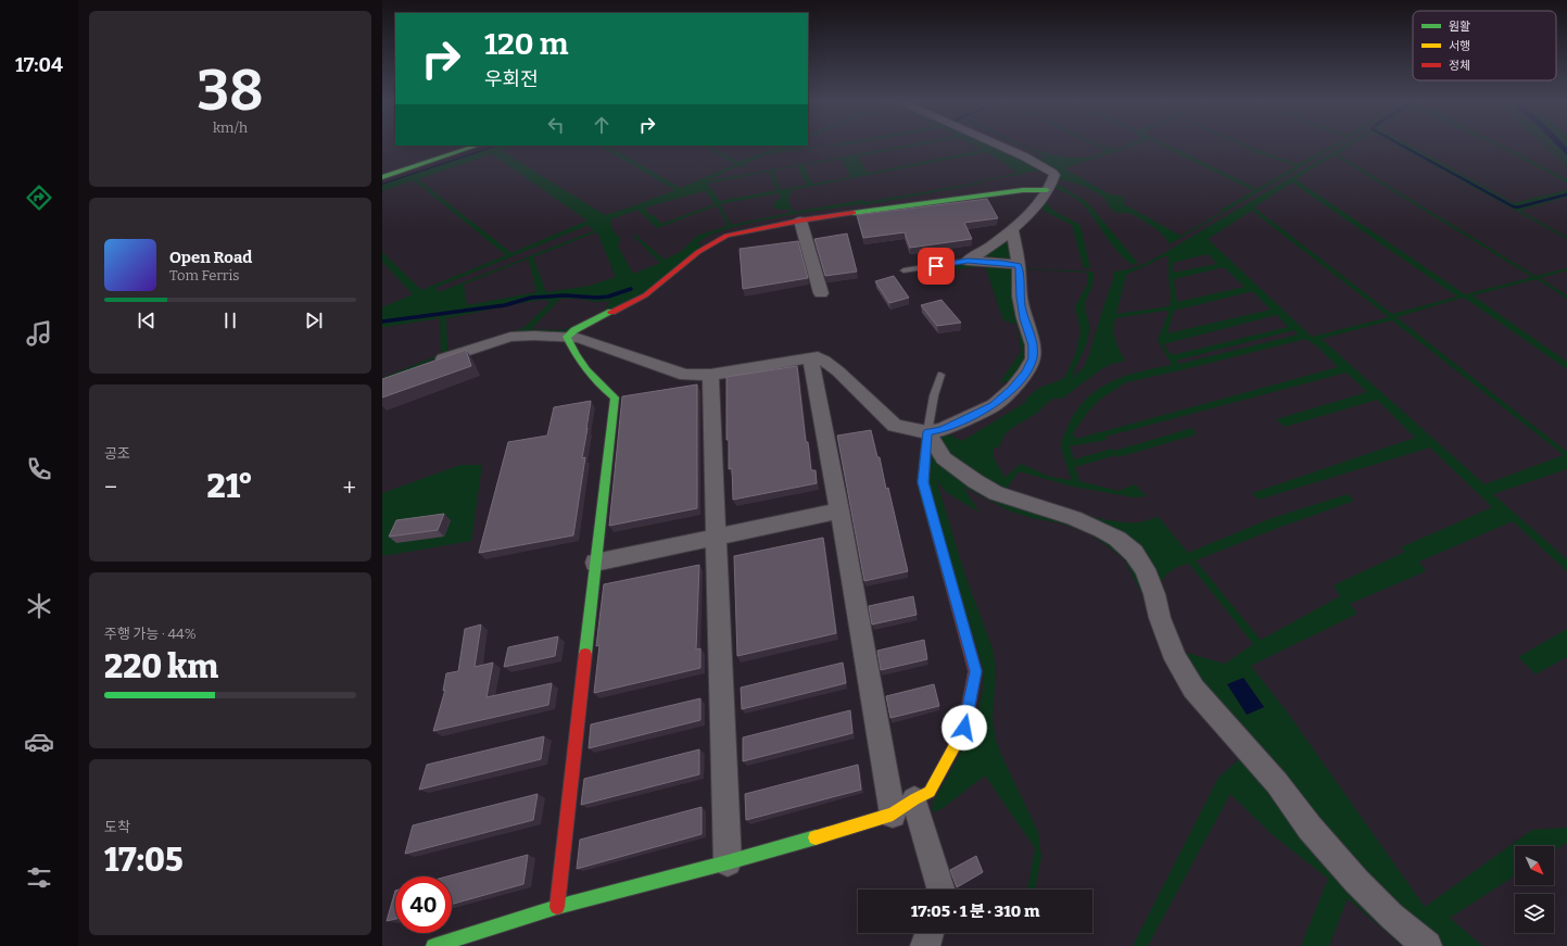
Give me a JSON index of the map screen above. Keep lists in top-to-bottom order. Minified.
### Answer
{"legend":["원활","서행","정체"],"north":"bottom right","page":{"tabs":"17:04","tile":[["38","km/h"],"공조",["주행 가능 · 44%","220 km"],["도착","17:05"]],"turn":["120 m","우회전"],"song":["Open Road","Tom Ferris"],"heat":["−","21°","+"],"limit":"40","trip":"17:05 · 1 분 · 310 m"}}
